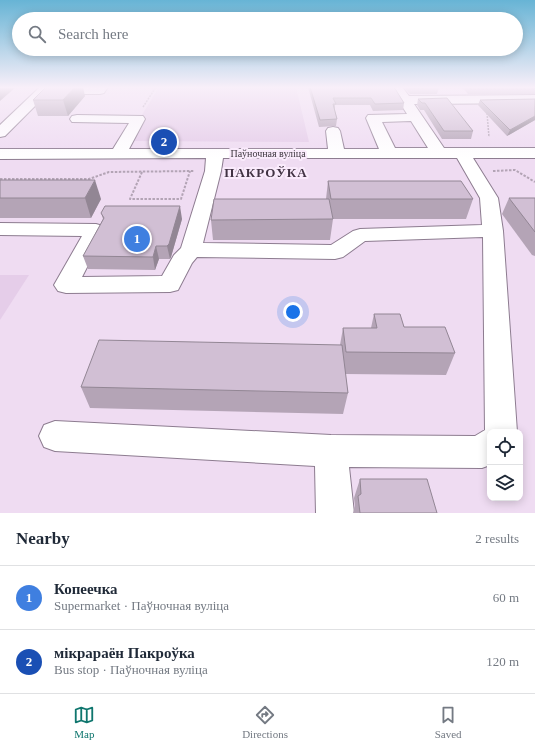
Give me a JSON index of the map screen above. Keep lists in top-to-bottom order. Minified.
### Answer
{"streets":{"street":["Паўночная вуліца"]},"districts":["ПАКРОЎКА"],"page":{"search":"Search here","pins":["2","1"],"heading":["Nearby","2 results"],"list":[{"mark":"1","name":"Копеечка","note":"Supermarket · Паўночная вуліца","value":"60 m"},{"mark":"2","name":"мікрараён Пакроўка","note":"Bus stop · Паўночная вуліца","value":"120 m"}],"nav":["Map","Directions","Saved"]}}
